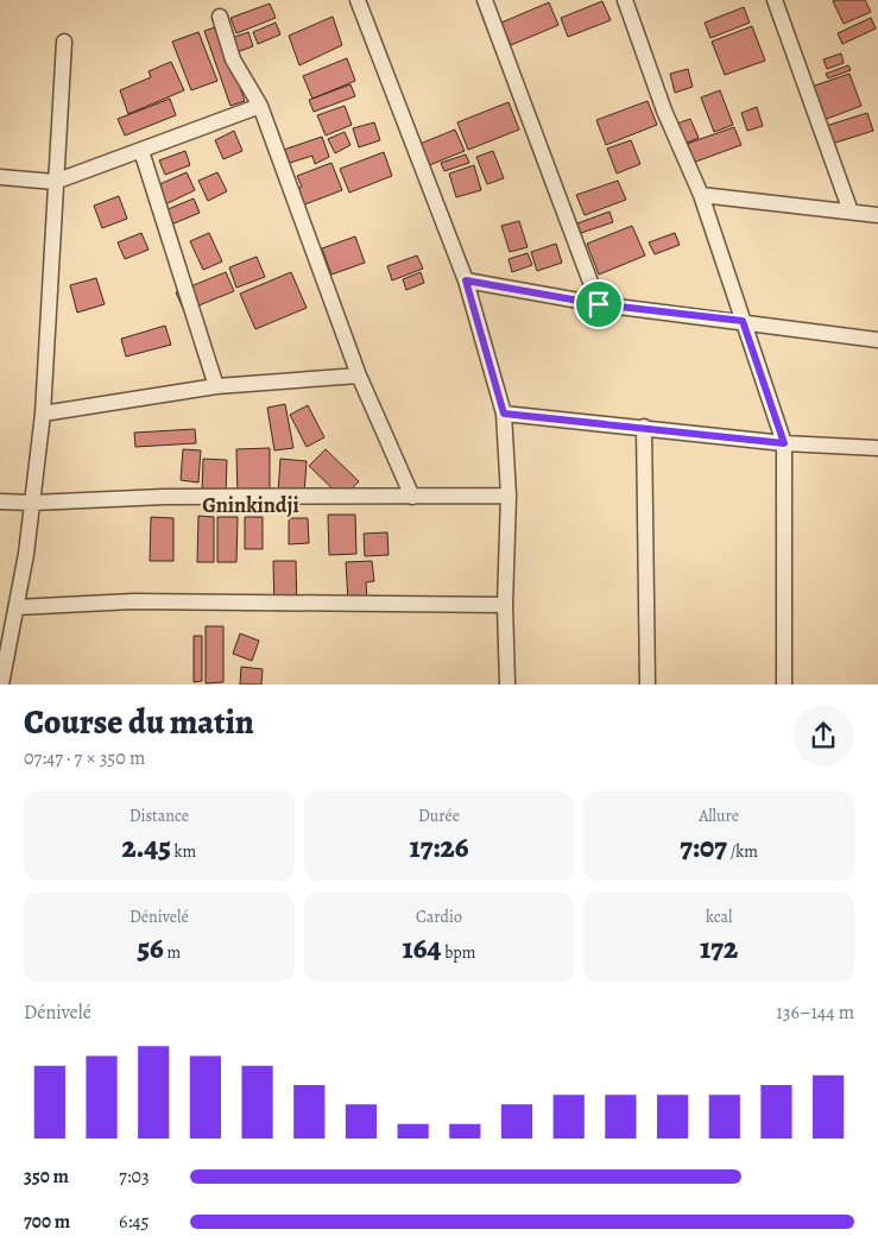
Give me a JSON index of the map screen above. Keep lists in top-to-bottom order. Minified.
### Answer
{"districts":["Gninkindji"],"page":{"heading":["Course du matin","07:47 · 7 × 350 m"],"stats":[["Distance","2.45 km"],["Durée","17:26"],["Allure","7:07 /km"],["Dénivelé","56 m"],["Cardio","164 bpm"],["kcal","172"]],"chart":["Dénivelé","136–144 m"],"list":[{"name":"350 m","note":"7:03"},{"name":"700 m","note":"6:45"}]}}
